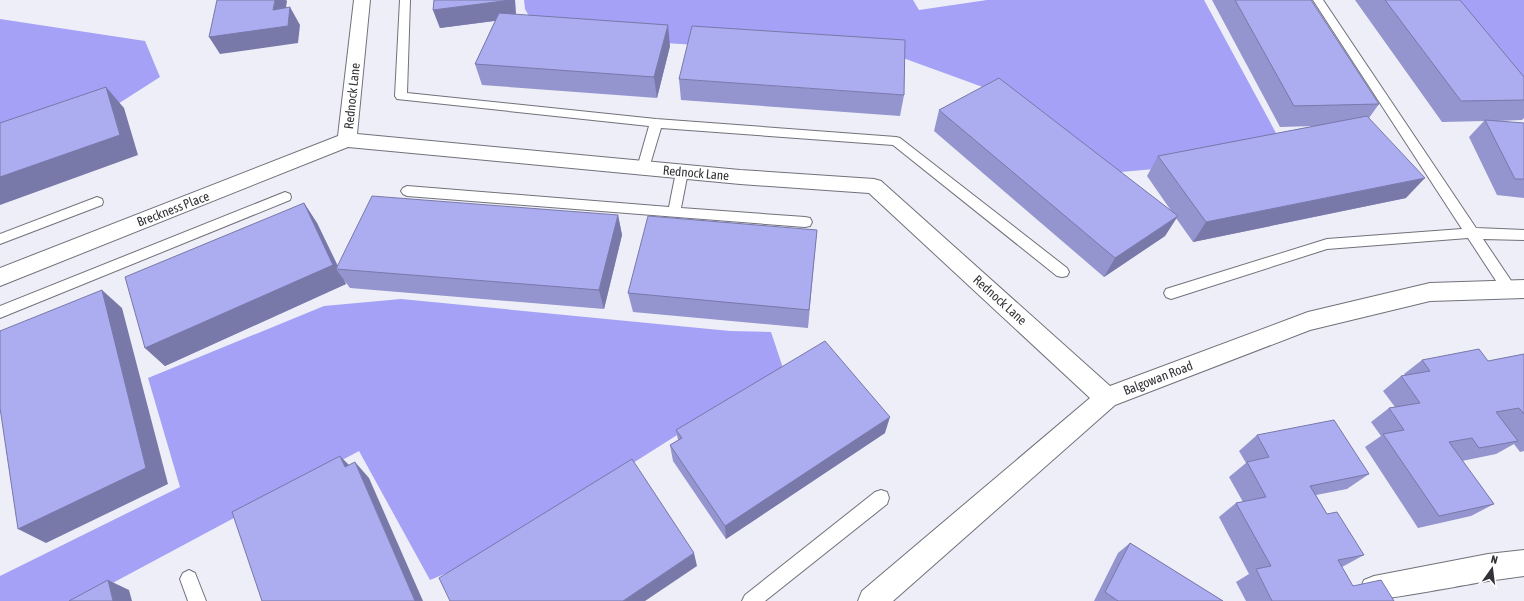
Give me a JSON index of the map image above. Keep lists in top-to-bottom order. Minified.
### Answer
{"streets":{"street":["Rednock Lane","Breckness Place","Balgowan Road"]},"crossings":[["Rednock Lane","Breckness Place"],["Rednock Lane","Balgowan Road"]],"north":"top"}
